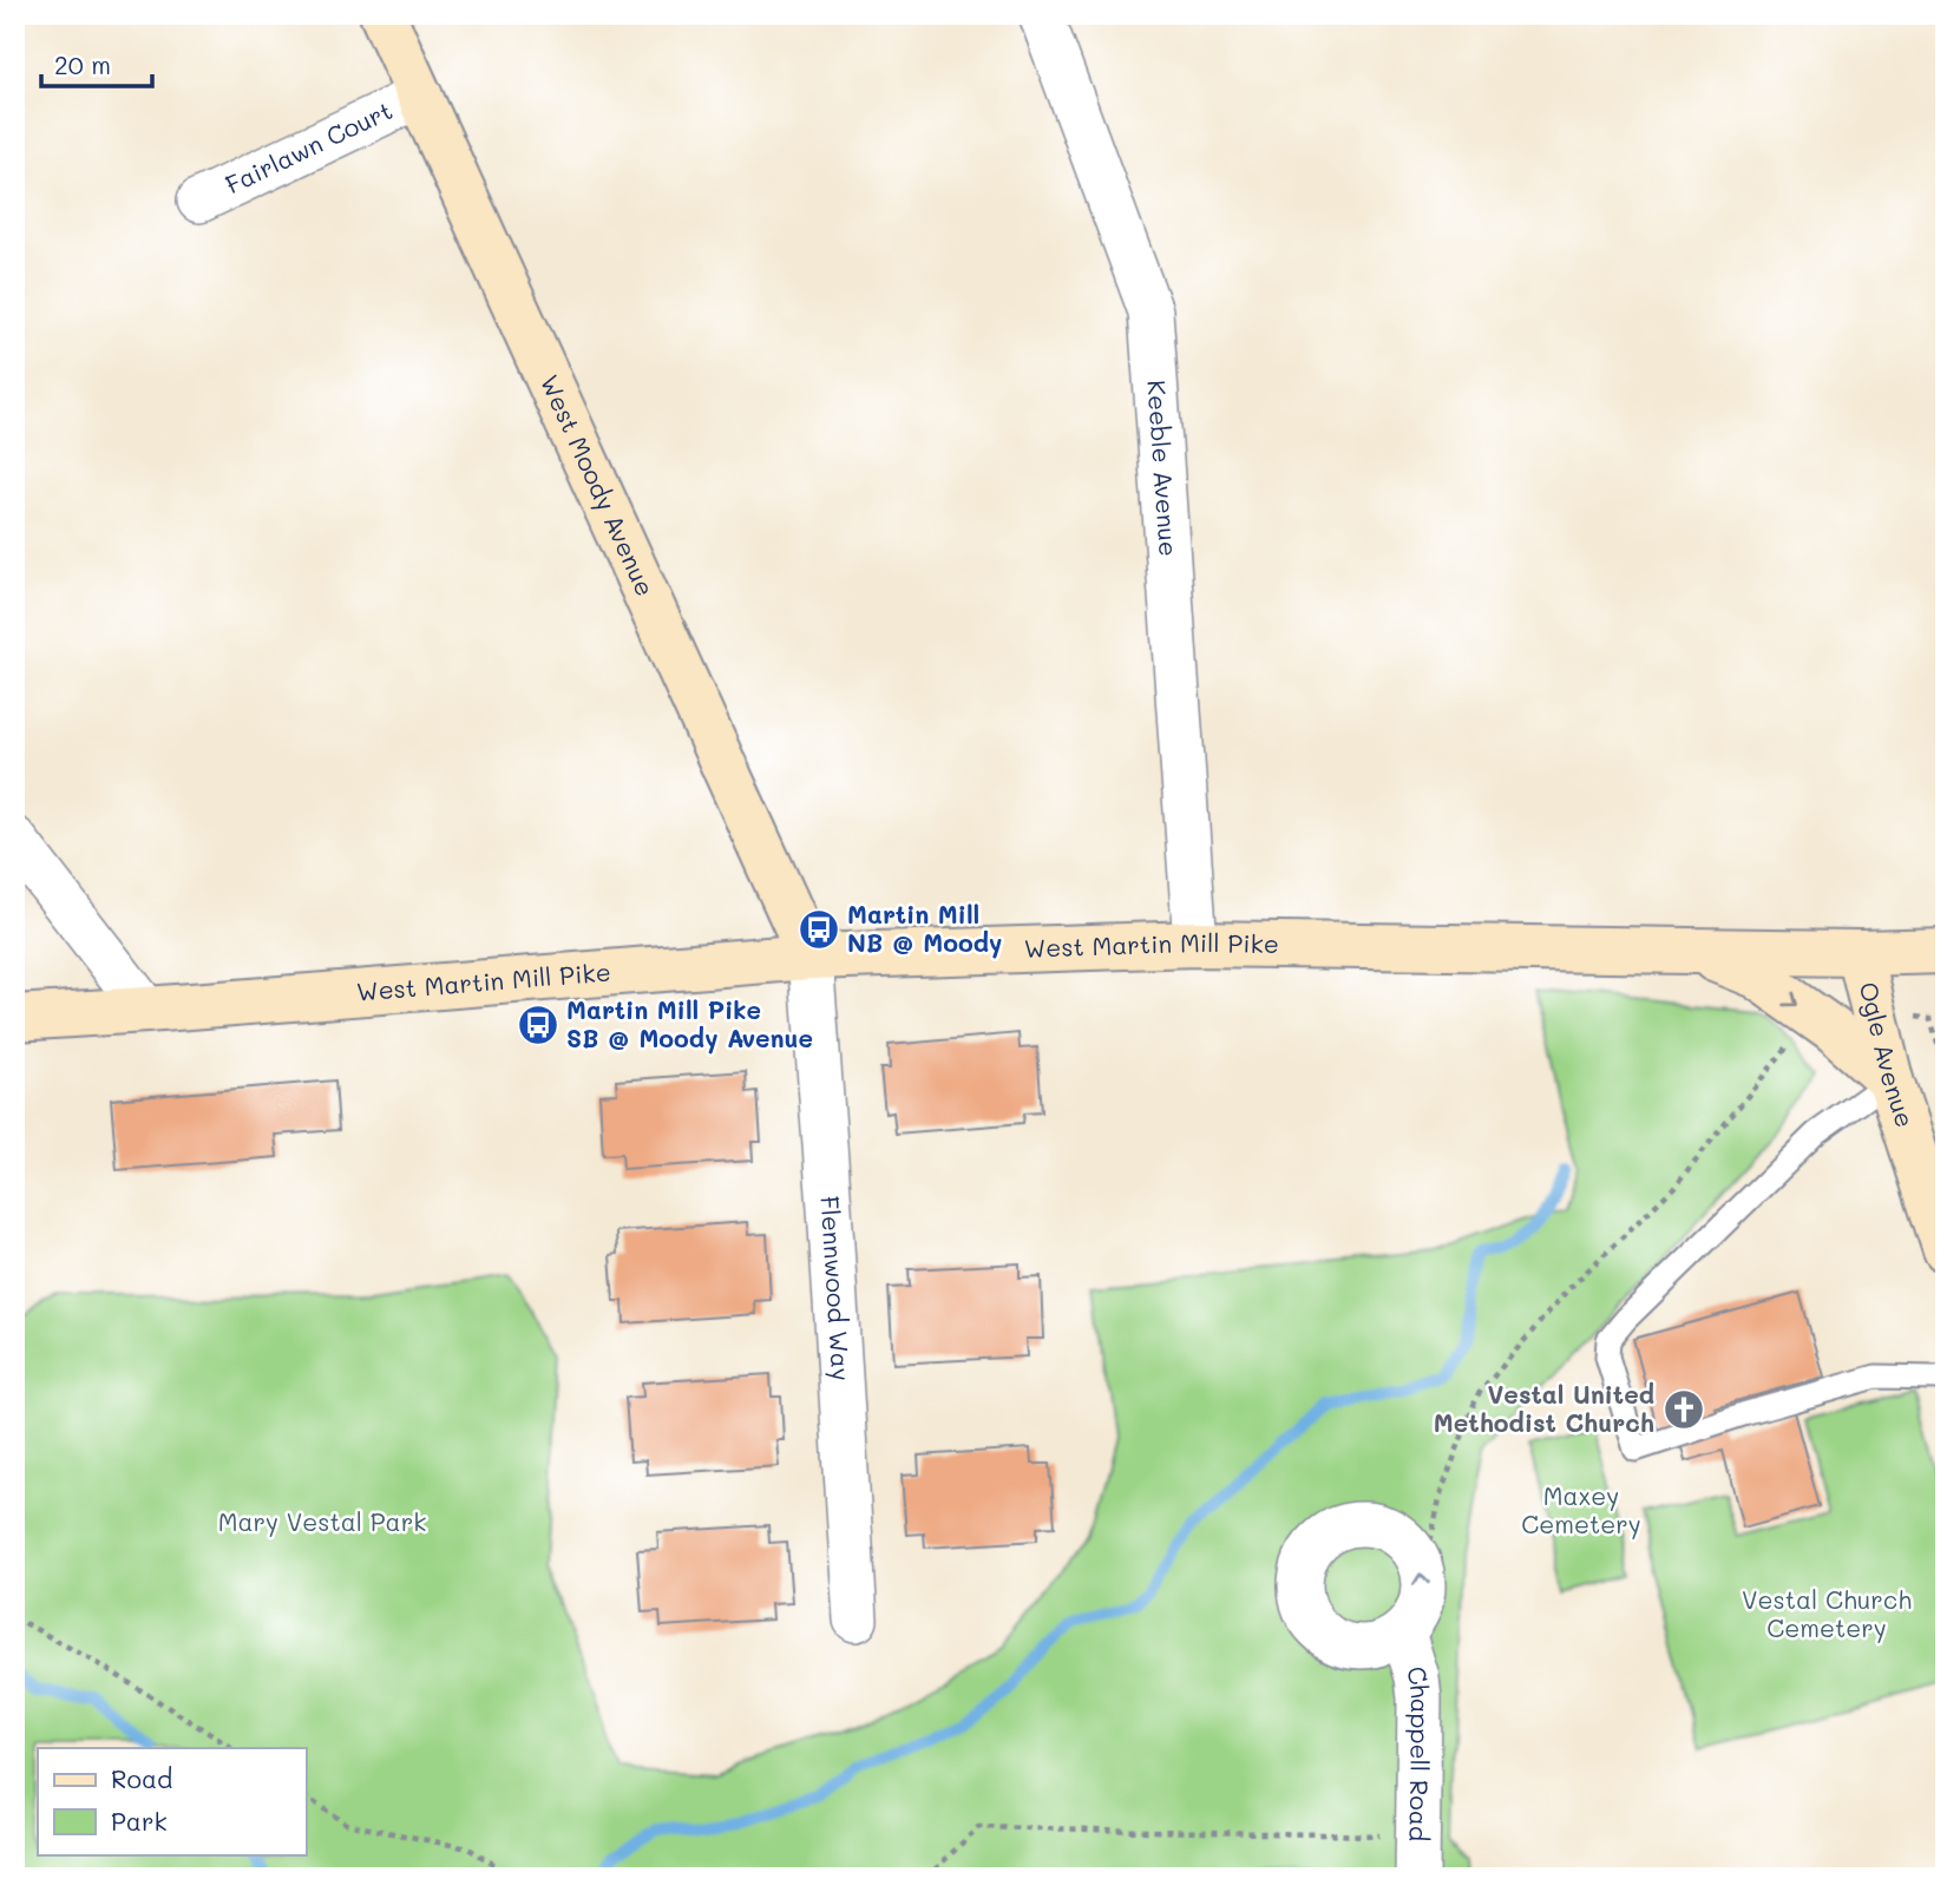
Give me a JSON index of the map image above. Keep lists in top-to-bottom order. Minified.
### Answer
{"streets":{"main road":["West Moody Avenue","West Martin Mill Pike","Ogle Avenue"],"street":["Fairlawn Court","Keeble Avenue","Flennwood Way","Chappell Road"]},"crossings":[["Fairlawn Court","West Moody Avenue"],["Keeble Avenue","West Martin Mill Pike"],["West Moody Avenue","West Martin Mill Pike"],["West Moody Avenue","Flennwood Way"],["West Martin Mill Pike","Ogle Avenue"],["West Martin Mill Pike","Flennwood Way"]],"parks":["Maxey Cemetery","Mary Vestal Park","Vestal Church Cemetery"],"places":{"bus stop":["Martin Mill NB @ Moody","Martin Mill Pike SB @ Moody Avenue"],"church":["Vestal United Methodist Church"]},"legend":["Road","Park"],"scale_bar":"20 m"}
